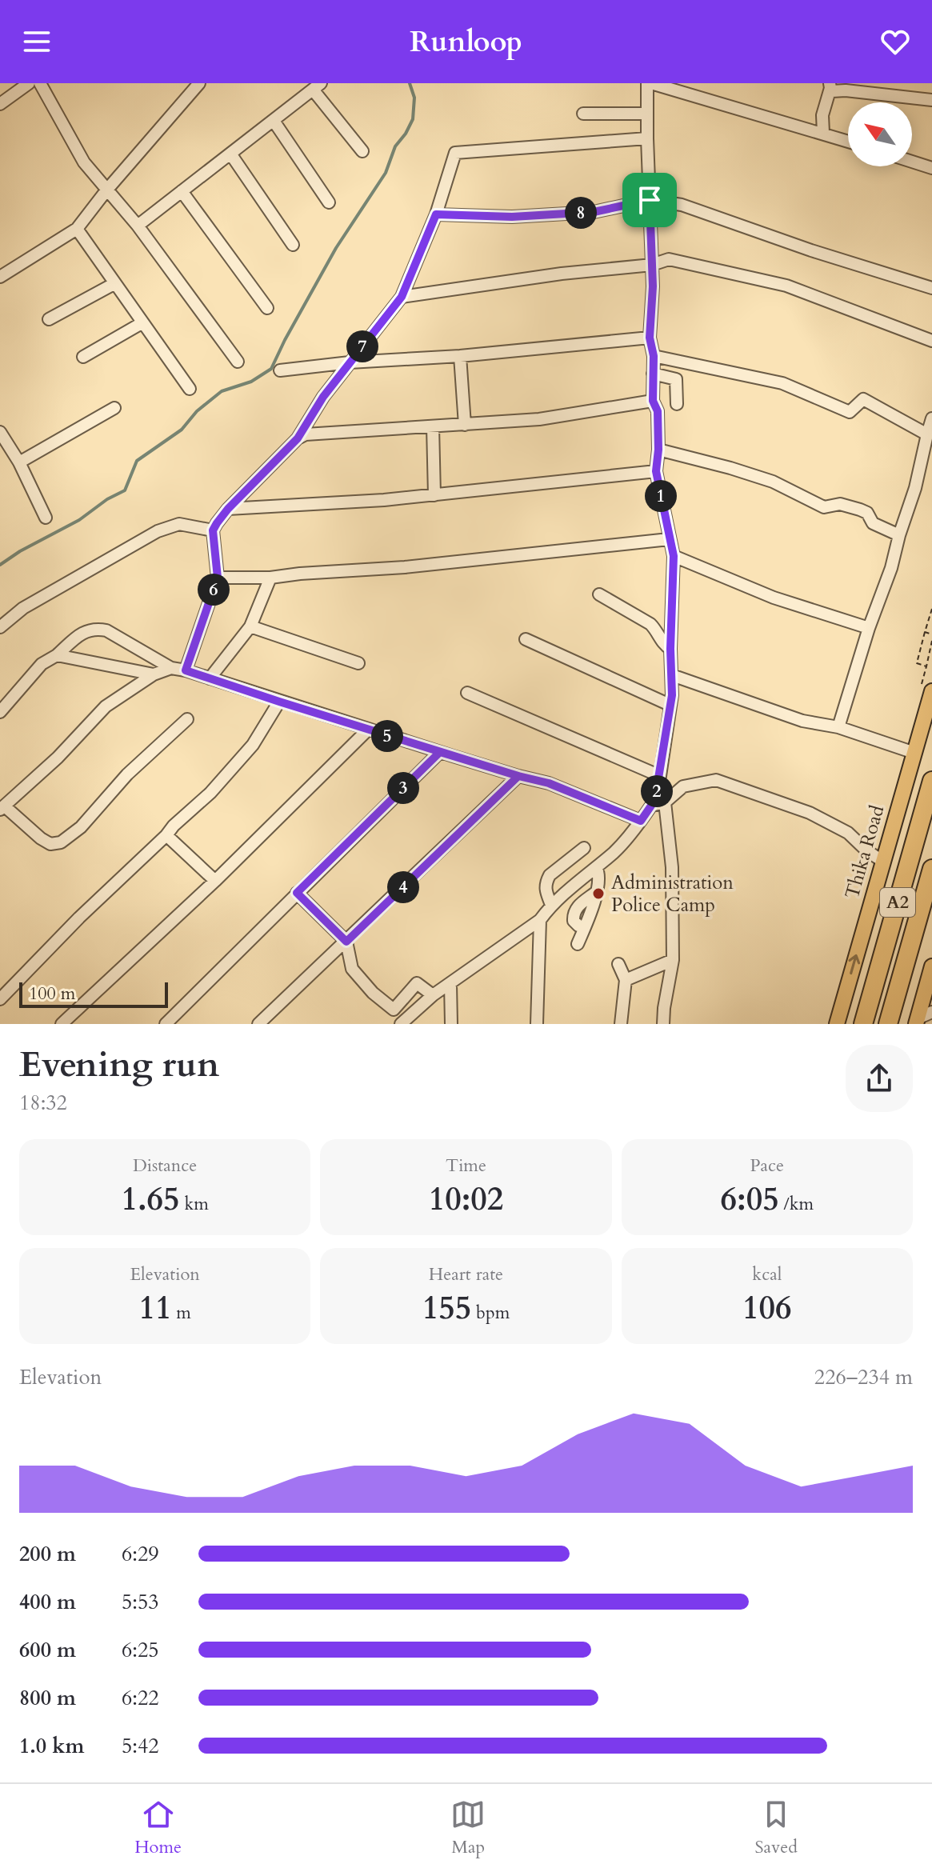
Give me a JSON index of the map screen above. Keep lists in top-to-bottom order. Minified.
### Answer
{"streets":{"highway":["A2"],"main road":["Thika Road"]},"places":["Administration Police Camp"],"scale_bar":"100 m","north":"top left","page":{"header":"Runloop","pins":["8","7","1","6","5","3","2","4"],"scale":"100 m","heading":["Evening run","18:32"],"stats":[["Distance","1.65 km"],["Time","10:02"],["Pace","6:05 /km"],["Elevation","11 m"],["Heart rate","155 bpm"],["kcal","106"]],"chart":["Elevation","226–234 m"],"list":[{"name":"200 m","note":"6:29"},{"name":"400 m","note":"5:53"},{"name":"600 m","note":"6:25"},{"name":"800 m","note":"6:22"},{"name":"1.0 km","note":"5:42"}],"tabs":["Home","Map","Saved"]}}
